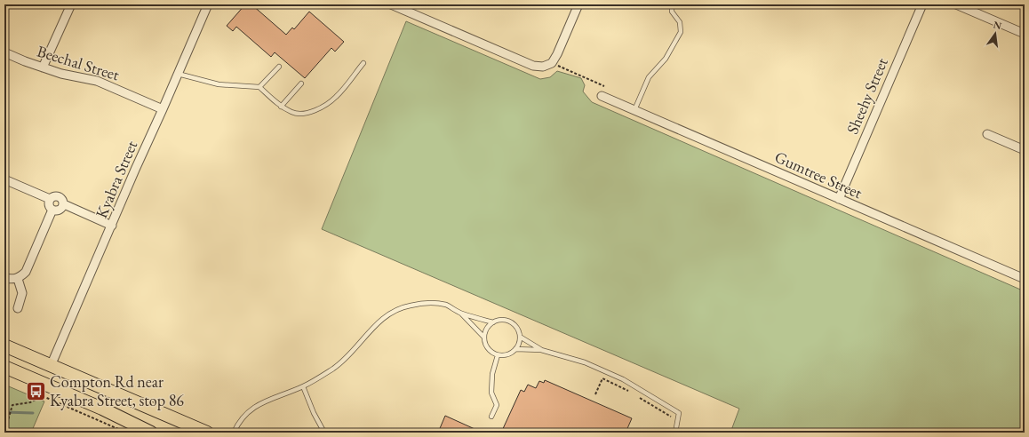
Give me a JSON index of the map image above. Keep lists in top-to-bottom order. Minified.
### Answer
{"streets":{"street":["Beechal Street","Sheehy Street","Gumtree Street","Kyabra Street"]},"crossings":[["Beechal Street","Kyabra Street"],["Sheehy Street","Gumtree Street"]],"places":{"bus stop":["Compton Rd near Kyabra Street, stop 86"]},"north":"top"}
